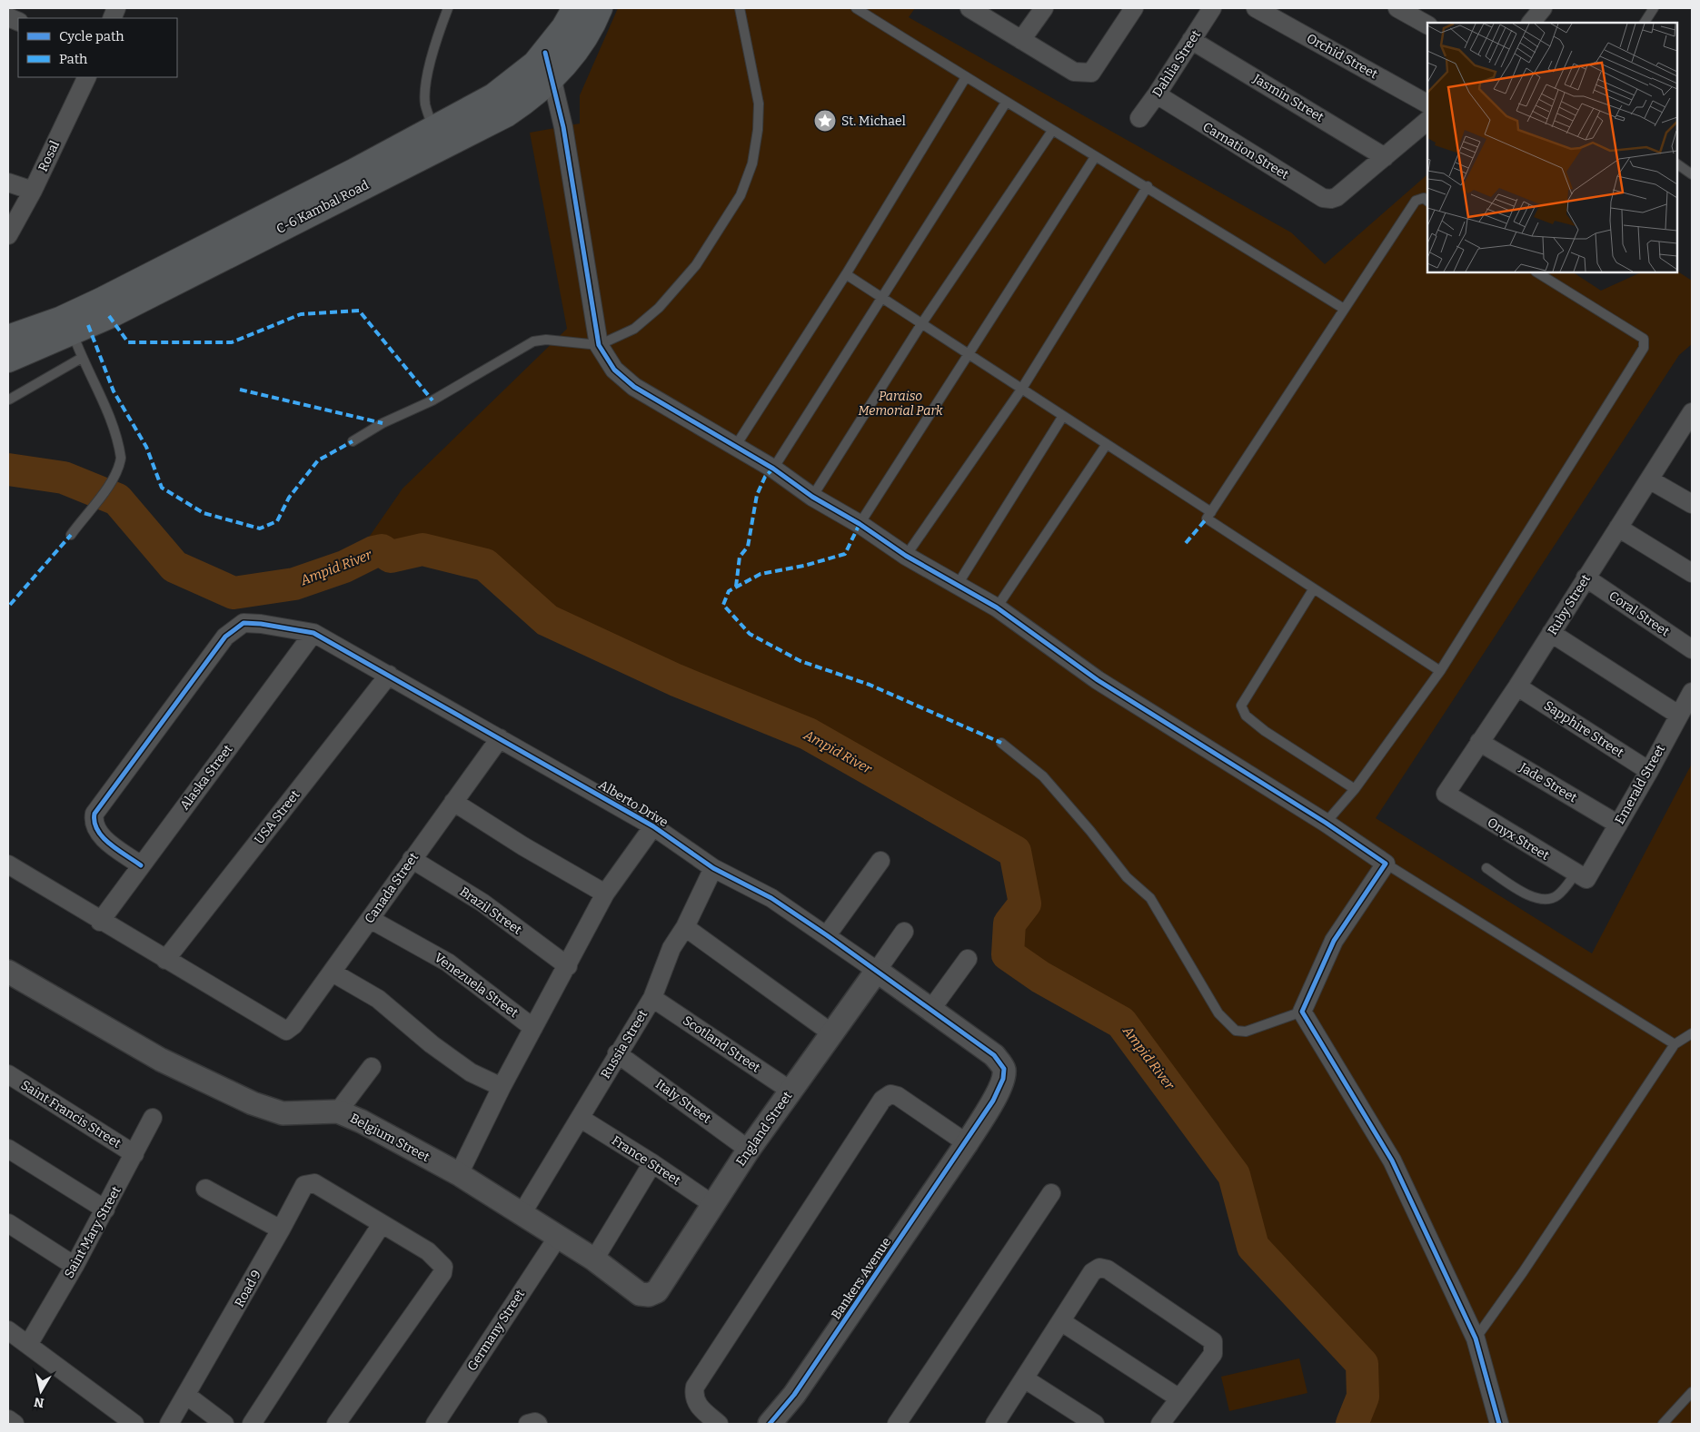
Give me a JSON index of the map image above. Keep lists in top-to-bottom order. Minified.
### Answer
{"streets":{"main road":["C-6 Kambal Road"],"street":["Orchid Street","Dahlia Street","Jasmin Street","Carnation Street","Rosal","Ruby Street","Coral Street","Sapphire Street","Alaska Street","Jade Street","Emerald Street","Alberto Drive","USA Street","Onyx Street","Canada Street","Brazil Street","Venezuela Street","Russia Street","Scotland Street","Italy Street","Saint Francis Street","England Street","Belgium Street","France Street","Saint Mary Street","Bankers Avenue","Road 9","Germany Street"]},"crossings":[["Dahlia Street","Jasmin Street"],["Dahlia Street","Carnation Street"],["Jasmin Street","Carnation Street"],["Ruby Street","Coral Street"],["Ruby Street","Sapphire Street"],["Ruby Street","Jade Street"],["Ruby Street","Onyx Street"],["Sapphire Street","Emerald Street"],["Alaska Street","Alberto Drive"],["Jade Street","Emerald Street"],["Emerald Street","Onyx Street"],["Alberto Drive","USA Street"],["Alberto Drive","Canada Street"],["Alberto Drive","Russia Street"],["Alberto Drive","England Street"],["Alberto Drive","Bankers Avenue"],["USA Street","Canada Street"],["Canada Street","Brazil Street"],["Canada Street","Venezuela Street"],["Russia Street","Scotland Street"],["Russia Street","Italy Street"],["Russia Street","Belgium Street"],["Russia Street","France Street"],["Scotland Street","England Street"],["Italy Street","England Street"],["Saint Francis Street","Saint Mary Street"],["England Street","Belgium Street"],["England Street","France Street"],["Belgium Street","Germany Street"]],"water":["Ampid River"],"parks":["Paraiso Memorial Park"],"places":{"place":["St. Michael"]},"legend":["Cycle path","Path"],"north":"bottom"}
